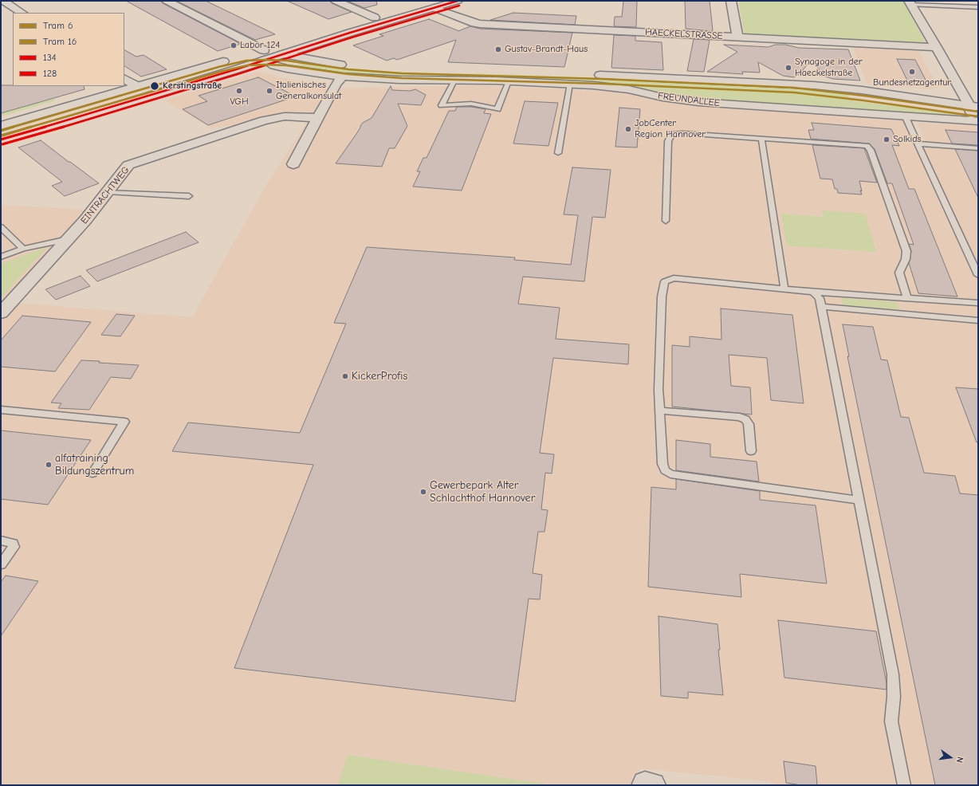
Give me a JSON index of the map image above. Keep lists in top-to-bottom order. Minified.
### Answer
{"streets":{"street":["HAECKELSTRASSE","FREUNDALLEE","EINTRACHTWEG"]},"places":["Labor 124","Gustav-Brandt-Haus","Synagoge in der Haeckelstraße","Bundesnetzagentur","Kerstingstraße","VGH","Italienisches Generalkonsulat","JobCenter Region Hannover","Solkids","KickerProfis","alfatraining Bildungszentrum","Gewerbepark Alter Schlachthof Hannover"],"lines":["transit line 134","transit line 128","tram line 6","tram line 16"],"legend":["Tram 6","Tram 16","134","128"],"north":"right"}
